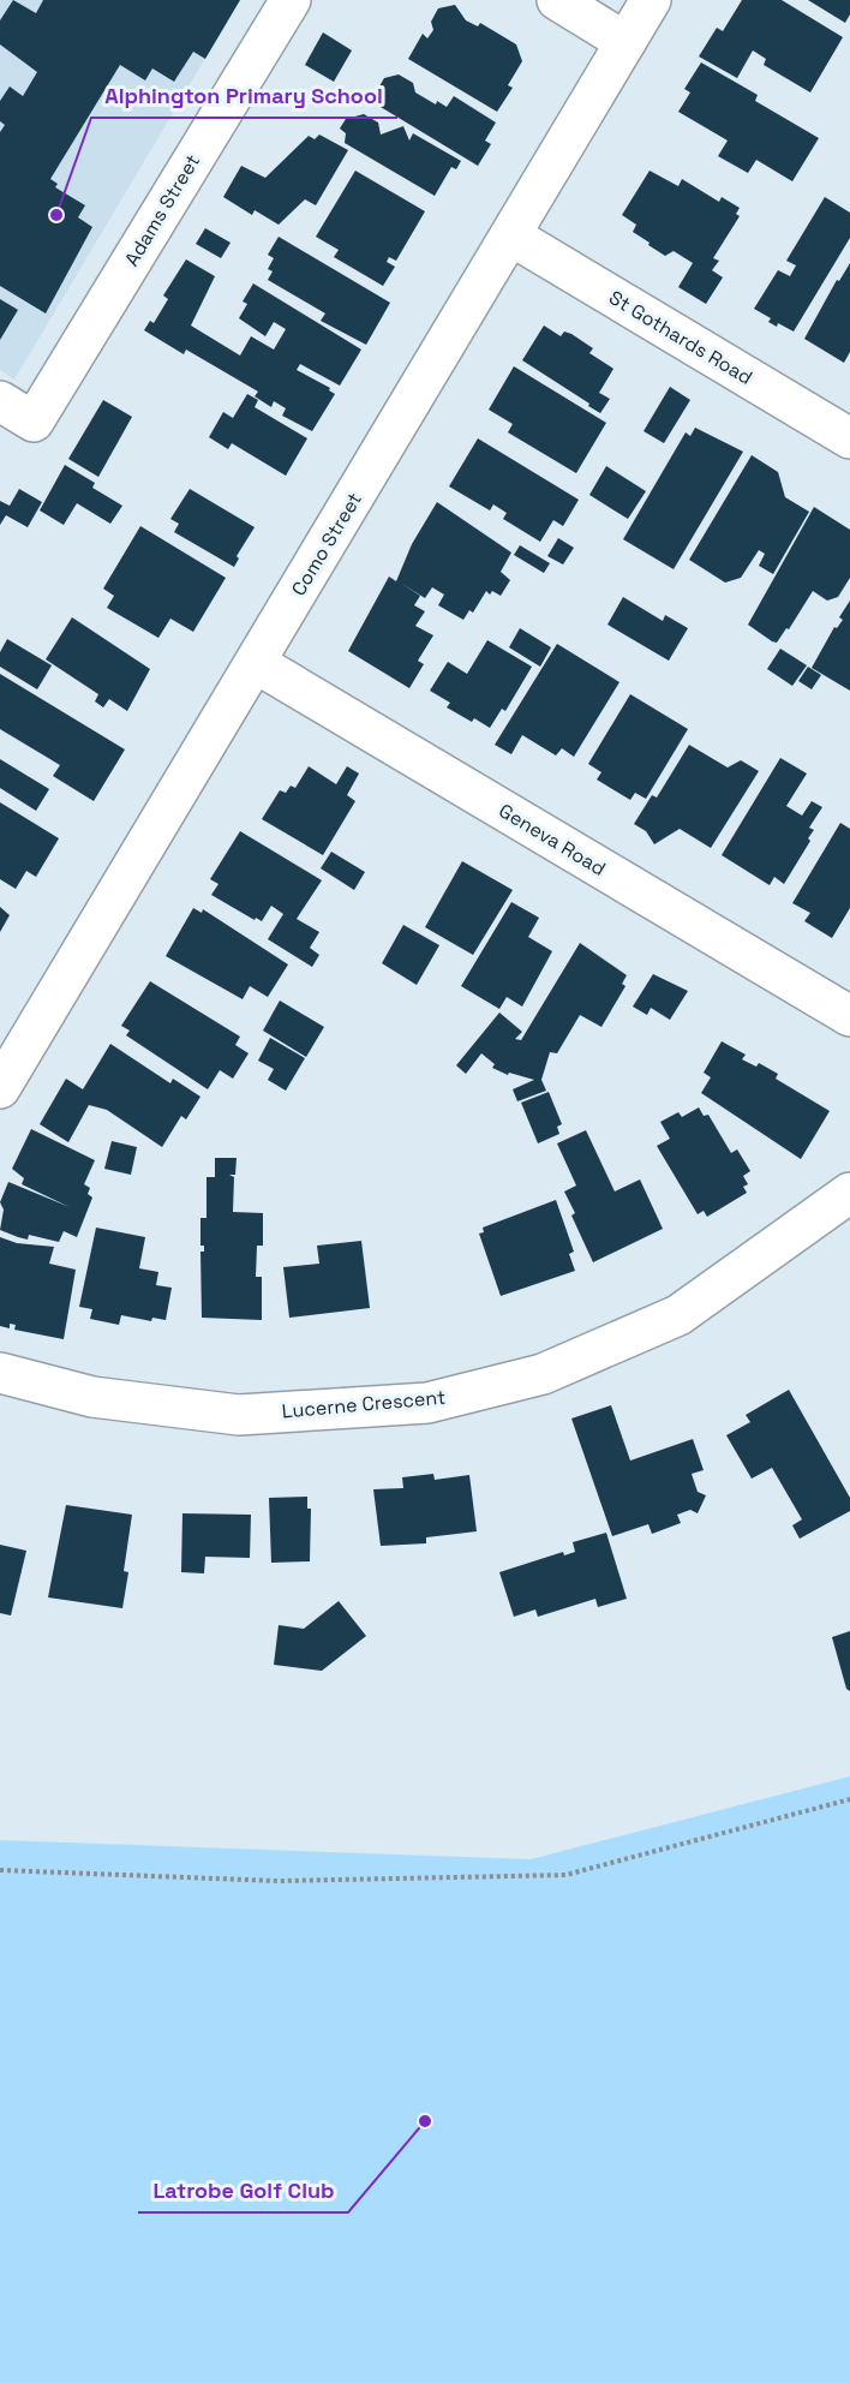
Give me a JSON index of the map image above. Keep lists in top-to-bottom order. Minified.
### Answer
{"streets":{"street":["Adams Street","St Gothards Road","Como Street","Geneva Road","Lucerne Crescent"]},"crossings":[["St Gothards Road","Como Street"],["Como Street","Geneva Road"]],"places":["Alphington Primary School","Latrobe Golf Club"]}
